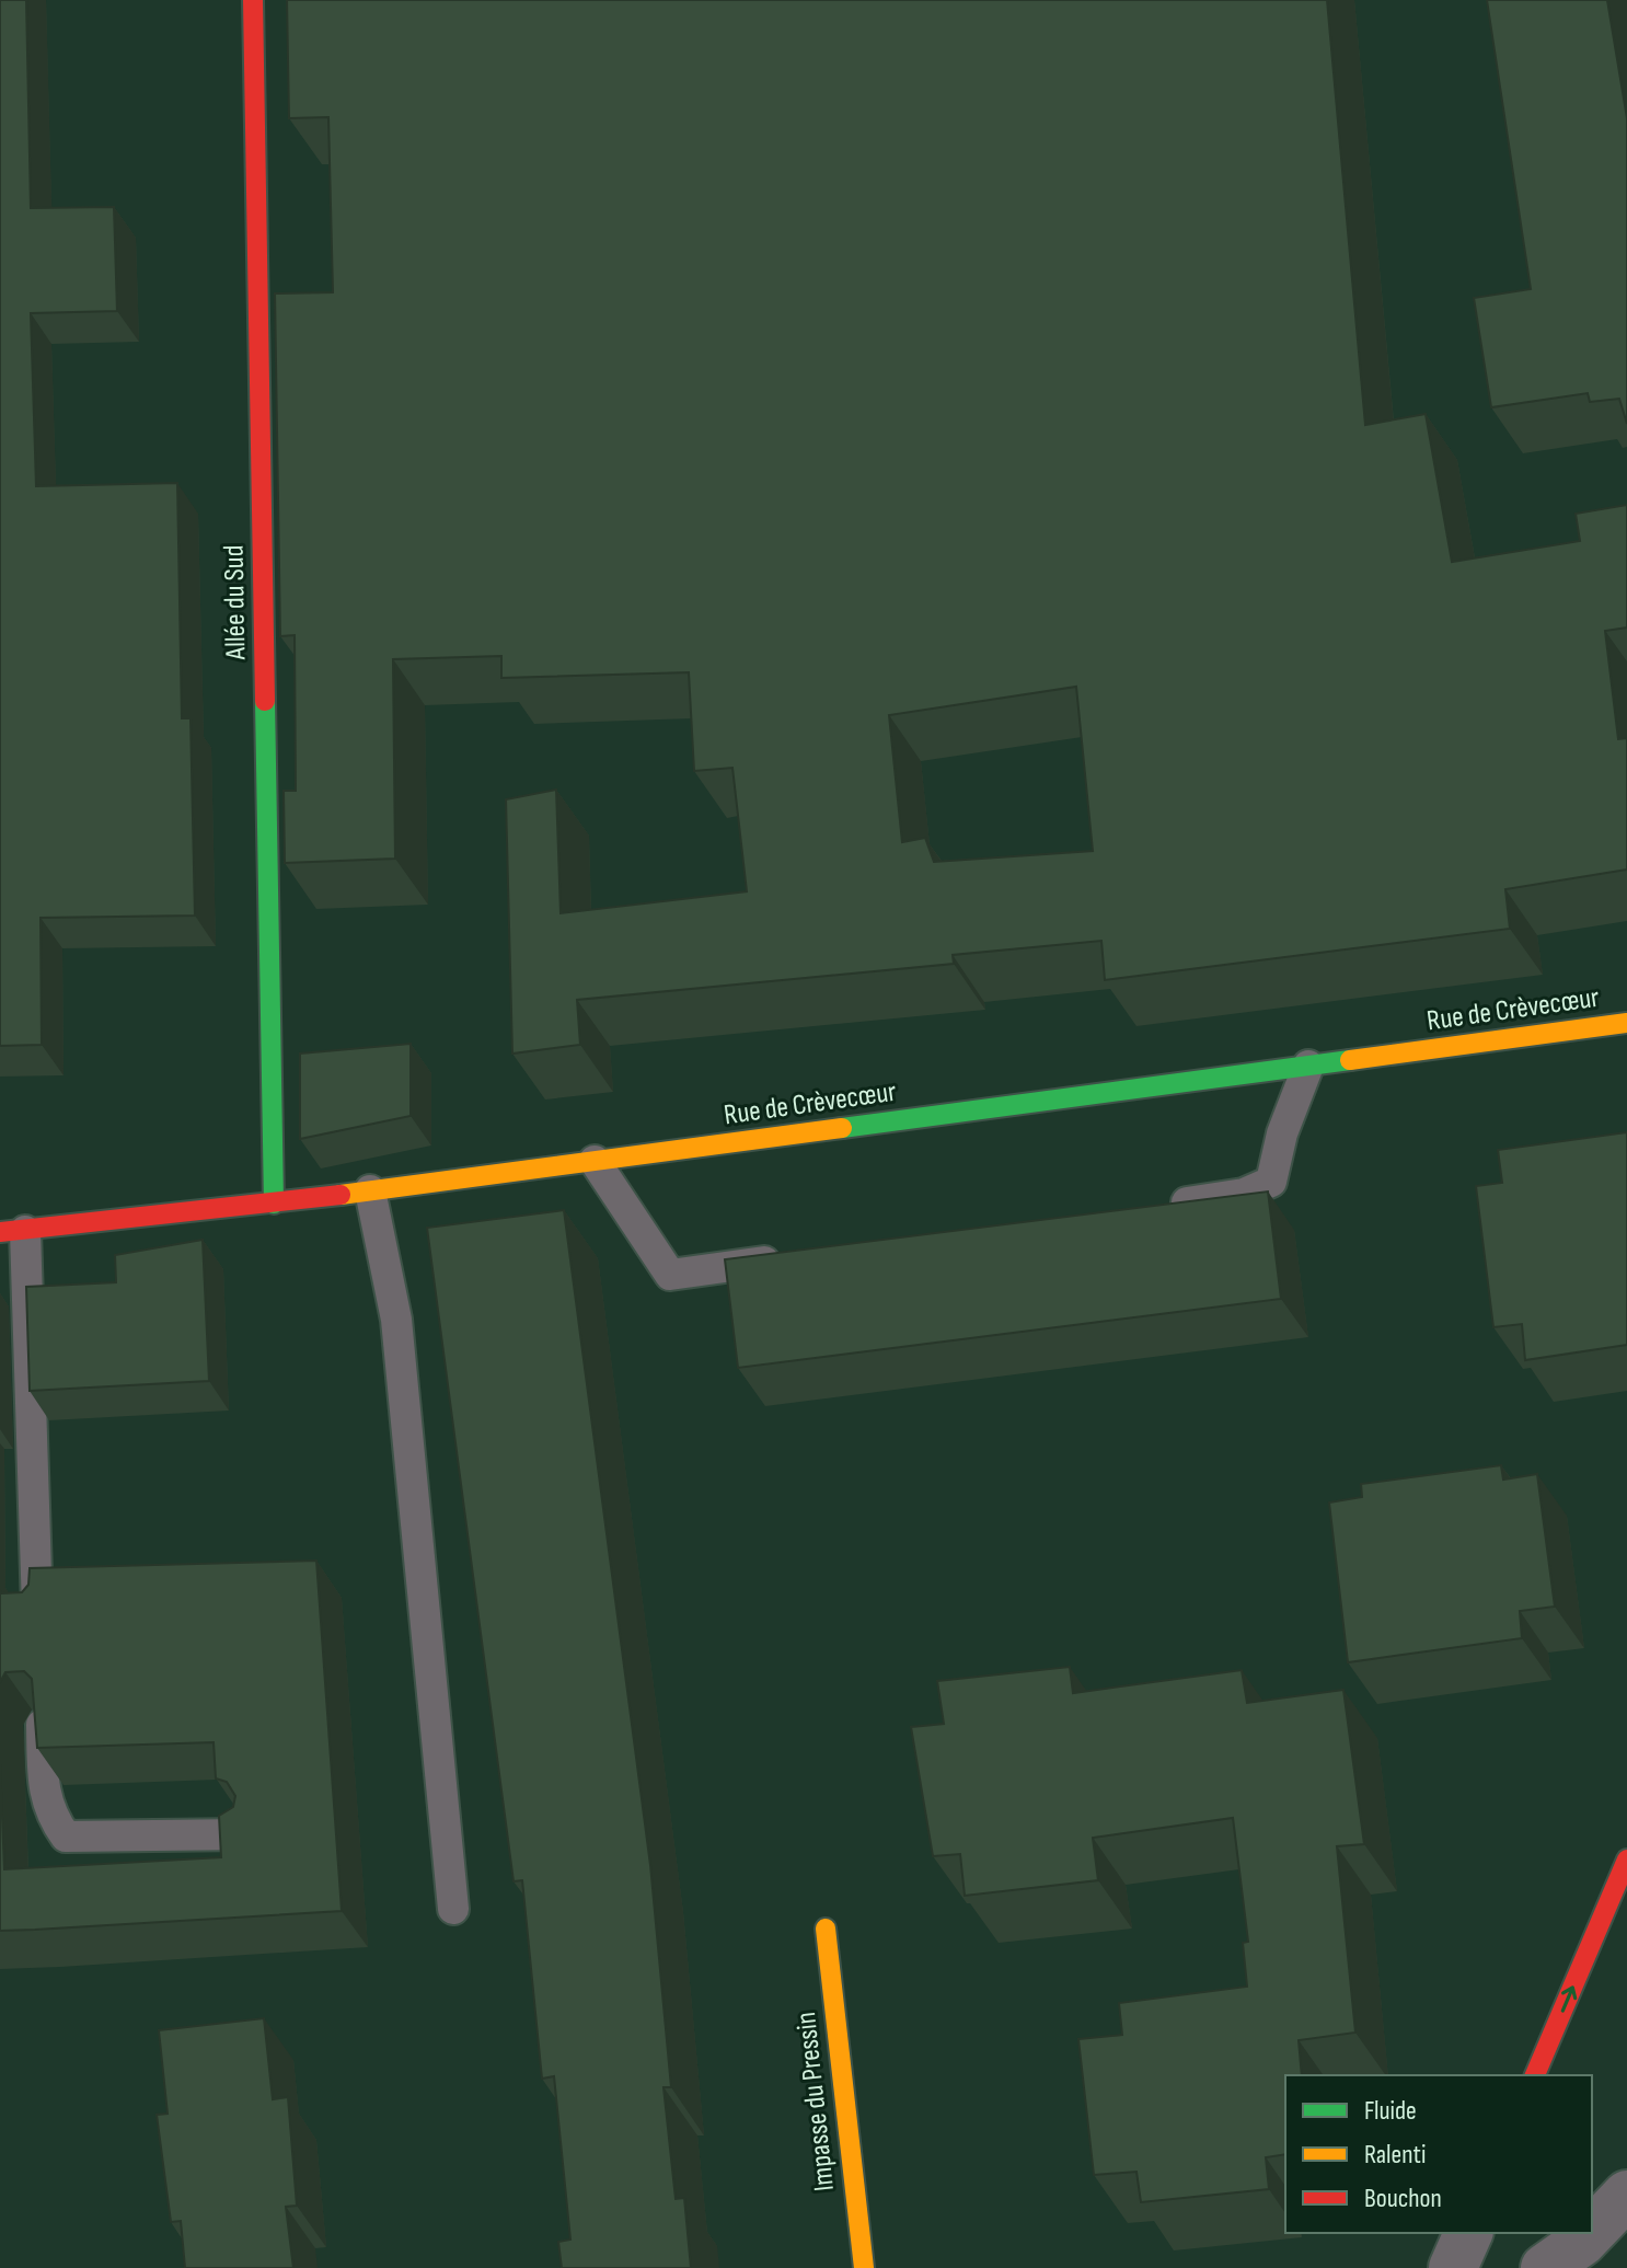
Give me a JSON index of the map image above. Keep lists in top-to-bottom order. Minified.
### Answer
{"streets":{"street":["Allée du Sud","Rue de Crèvecœur","Impasse du Pressin"]},"crossings":[["Allée du Sud","Rue de Crèvecœur"]],"legend":["Fluide","Ralenti","Bouchon"]}
